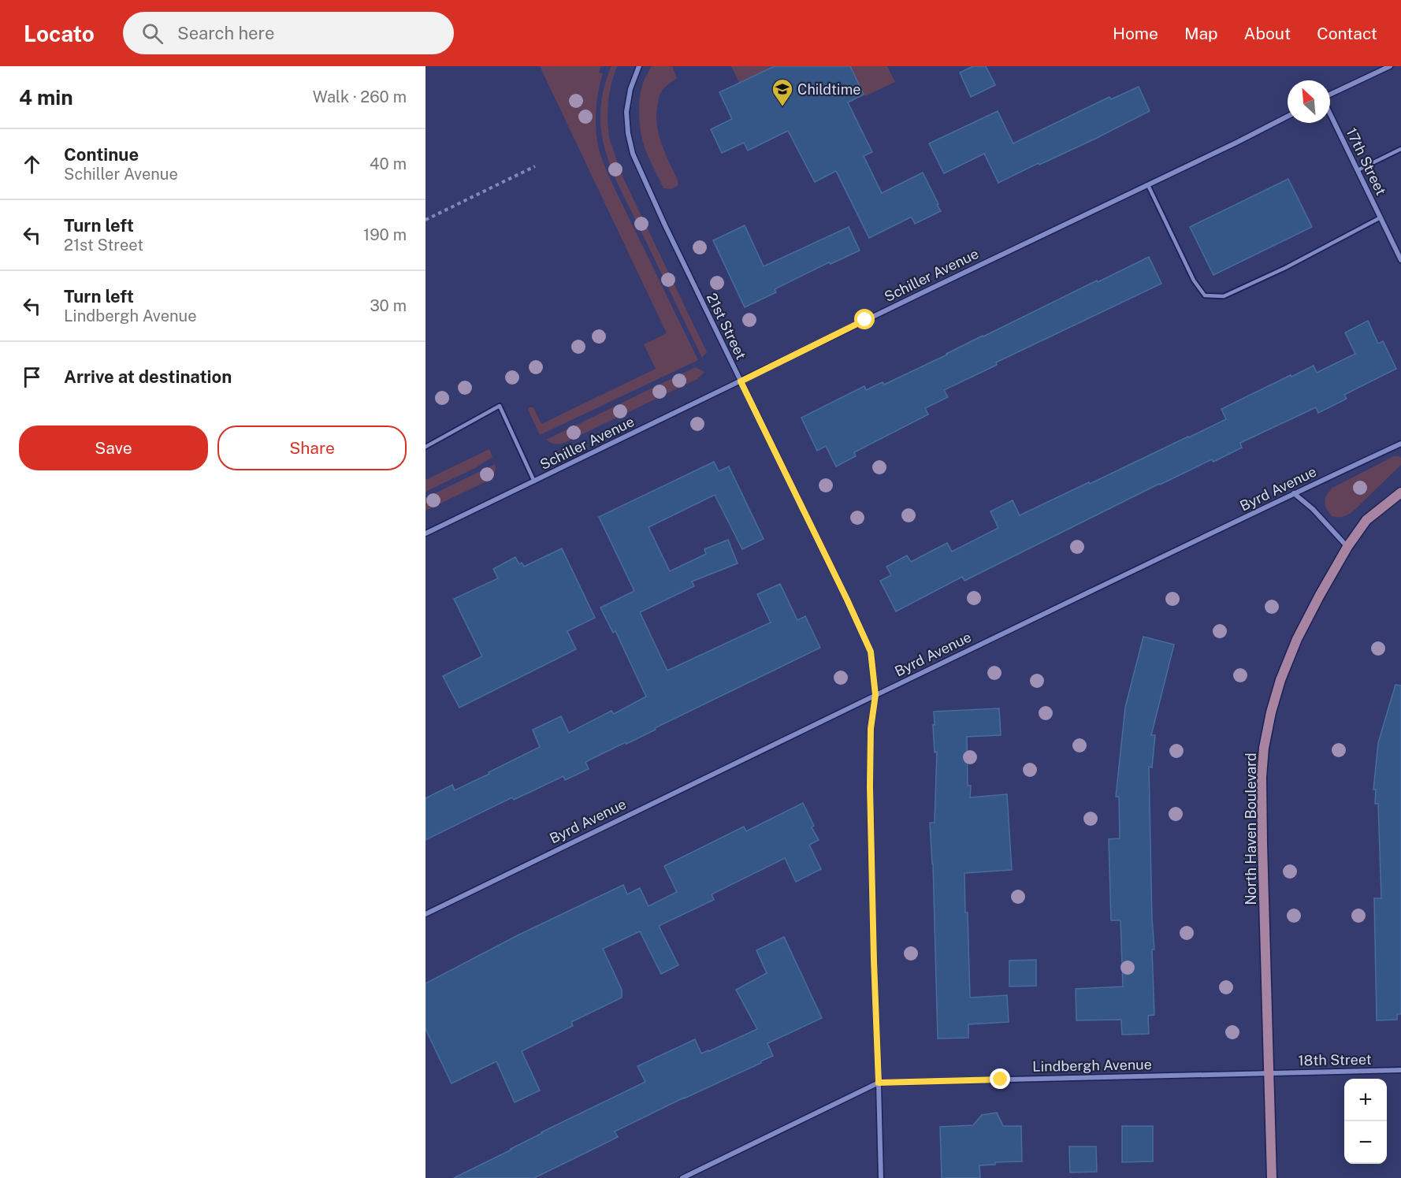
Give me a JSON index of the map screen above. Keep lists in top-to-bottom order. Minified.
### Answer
{"streets":{"street":["17th Street","Schiller Avenue","21st Street","Byrd Avenue","North Haven Boulevard","18th Street","Lindbergh Avenue"]},"crossings":[["Schiller Avenue","21st Street"],["21st Street","Byrd Avenue"],["21st Street","Lindbergh Avenue"],["North Haven Boulevard","18th Street"],["North Haven Boulevard","Lindbergh Avenue"],["18th Street","Lindbergh Avenue"]],"places":{"school or university":["Childtime"]},"north":"top left","page":{"header":"Locato","search":"Search here","nav":["Home","Map","About","Contact"],"heading":["4 min","Walk · 260 m"],"list":[["Continue","Schiller Avenue","40 m"],["Turn left","21st Street","190 m"],["Turn left","Lindbergh Avenue","30 m"],"Arrive at destination"],"buttons":["Save","Share"],"map_buttons":["+","−"]}}
